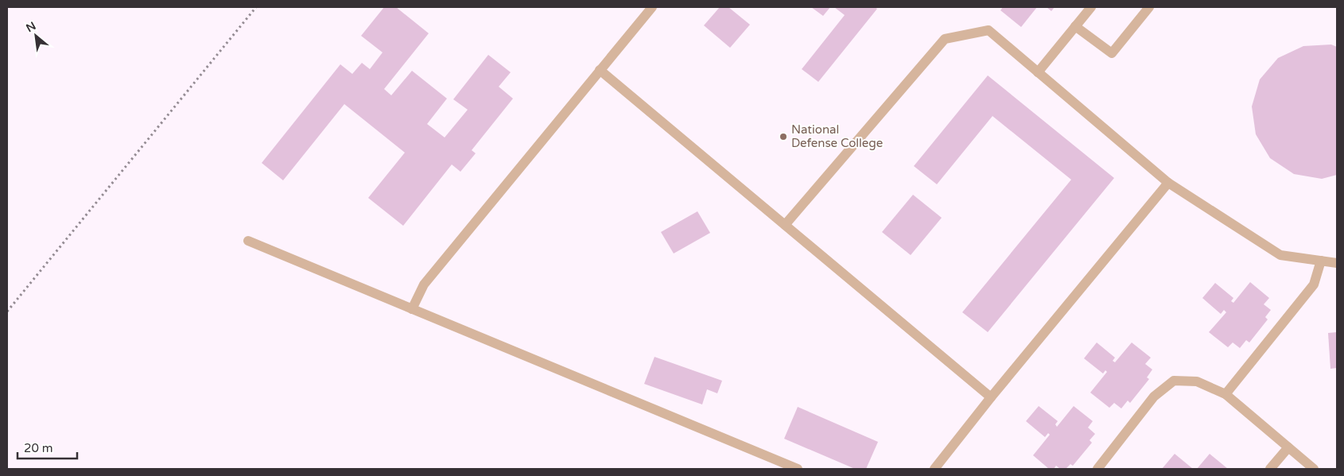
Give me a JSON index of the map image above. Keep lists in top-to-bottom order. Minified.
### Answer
{"places":["National Defense College"],"scale_bar":"20 m","north":"top left"}
